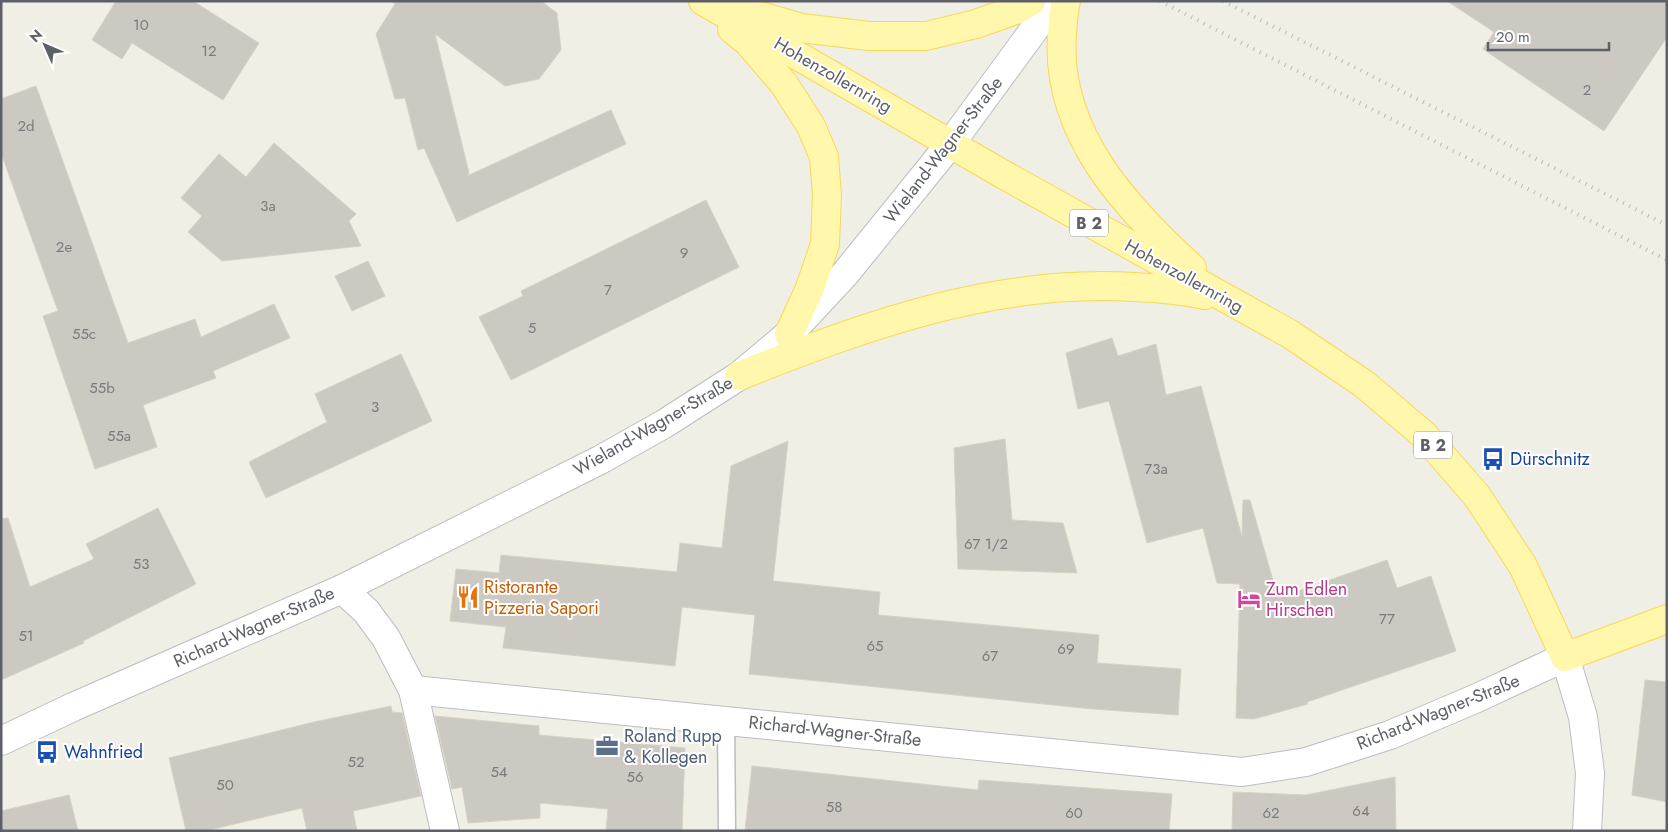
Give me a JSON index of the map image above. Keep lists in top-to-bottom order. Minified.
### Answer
{"streets":{"main road":["Hohenzollernring","B 2","Richard-Wagner-Straße"],"street":["Wieland-Wagner-Straße"]},"crossings":[["Hohenzollernring","Wieland-Wagner-Straße"],["Hohenzollernring","Richard-Wagner-Straße"],["Wieland-Wagner-Straße","Richard-Wagner-Straße"]],"places":{"bus stop":["Dürschnitz","Wahnfried"],"restaurant":["Ristorante Pizzeria Sapori"],"hotel":["Zum Edlen Hirschen"],"office":["Roland Rupp & Kollegen"]},"house_numbers":["10","12","2","2d","3a","2e","9","7","5","55c","55b","3","55a","73a","67 1/2","53","77","51","65","69","67","52","54","56","50","58","64","60","62"],"scale_bar":"20 m","north":"top left"}
